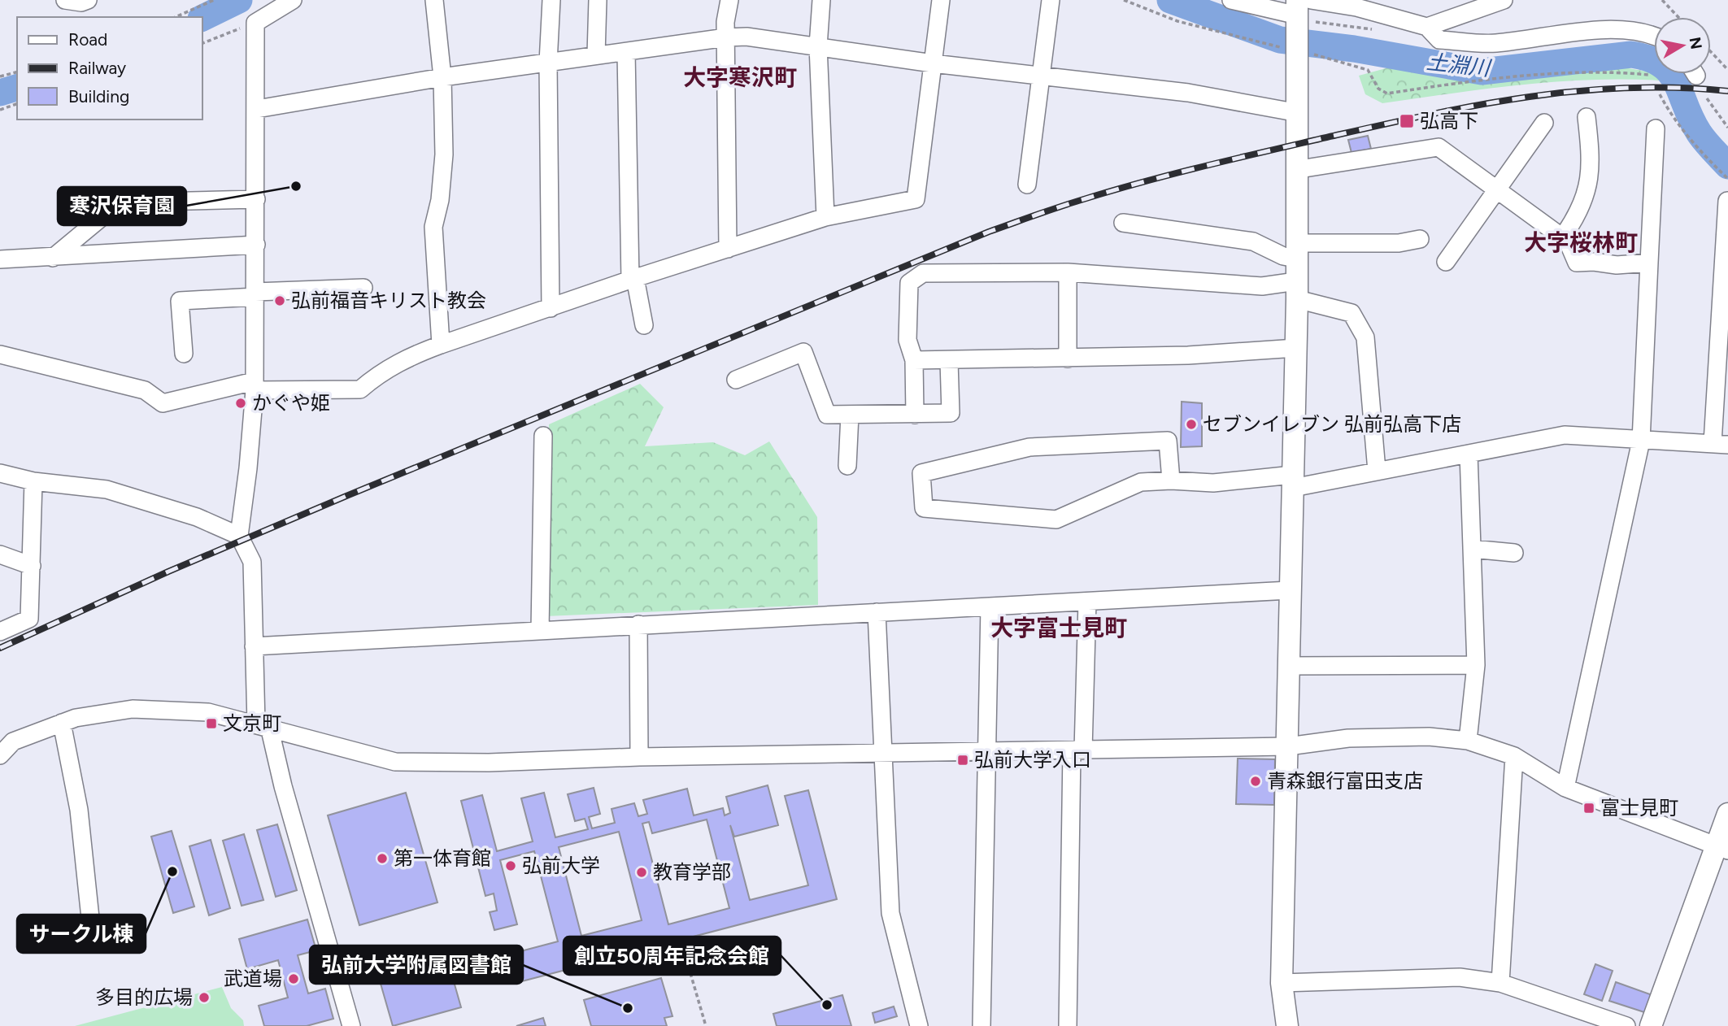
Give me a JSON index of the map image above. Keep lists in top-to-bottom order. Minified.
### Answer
{"districts":["大字寒沢町","大字桜林町","大字富士見町"],"water":["土淵川"],"places":{"transit":["弘高下","文京町","弘前大学入口","富士見町"],"other":["寒沢保育園","弘前福音キリスト教会","かぐや姫","セブンイレブン 弘前弘高下店","青森銀行富田支店","第一体育館","弘前大学","サークル棟","教育学部","武道場","多目的広場","創立50周年記念会館","弘前大学附属図書館"]},"legend":["Road","Railway","Building"],"north":"right"}
